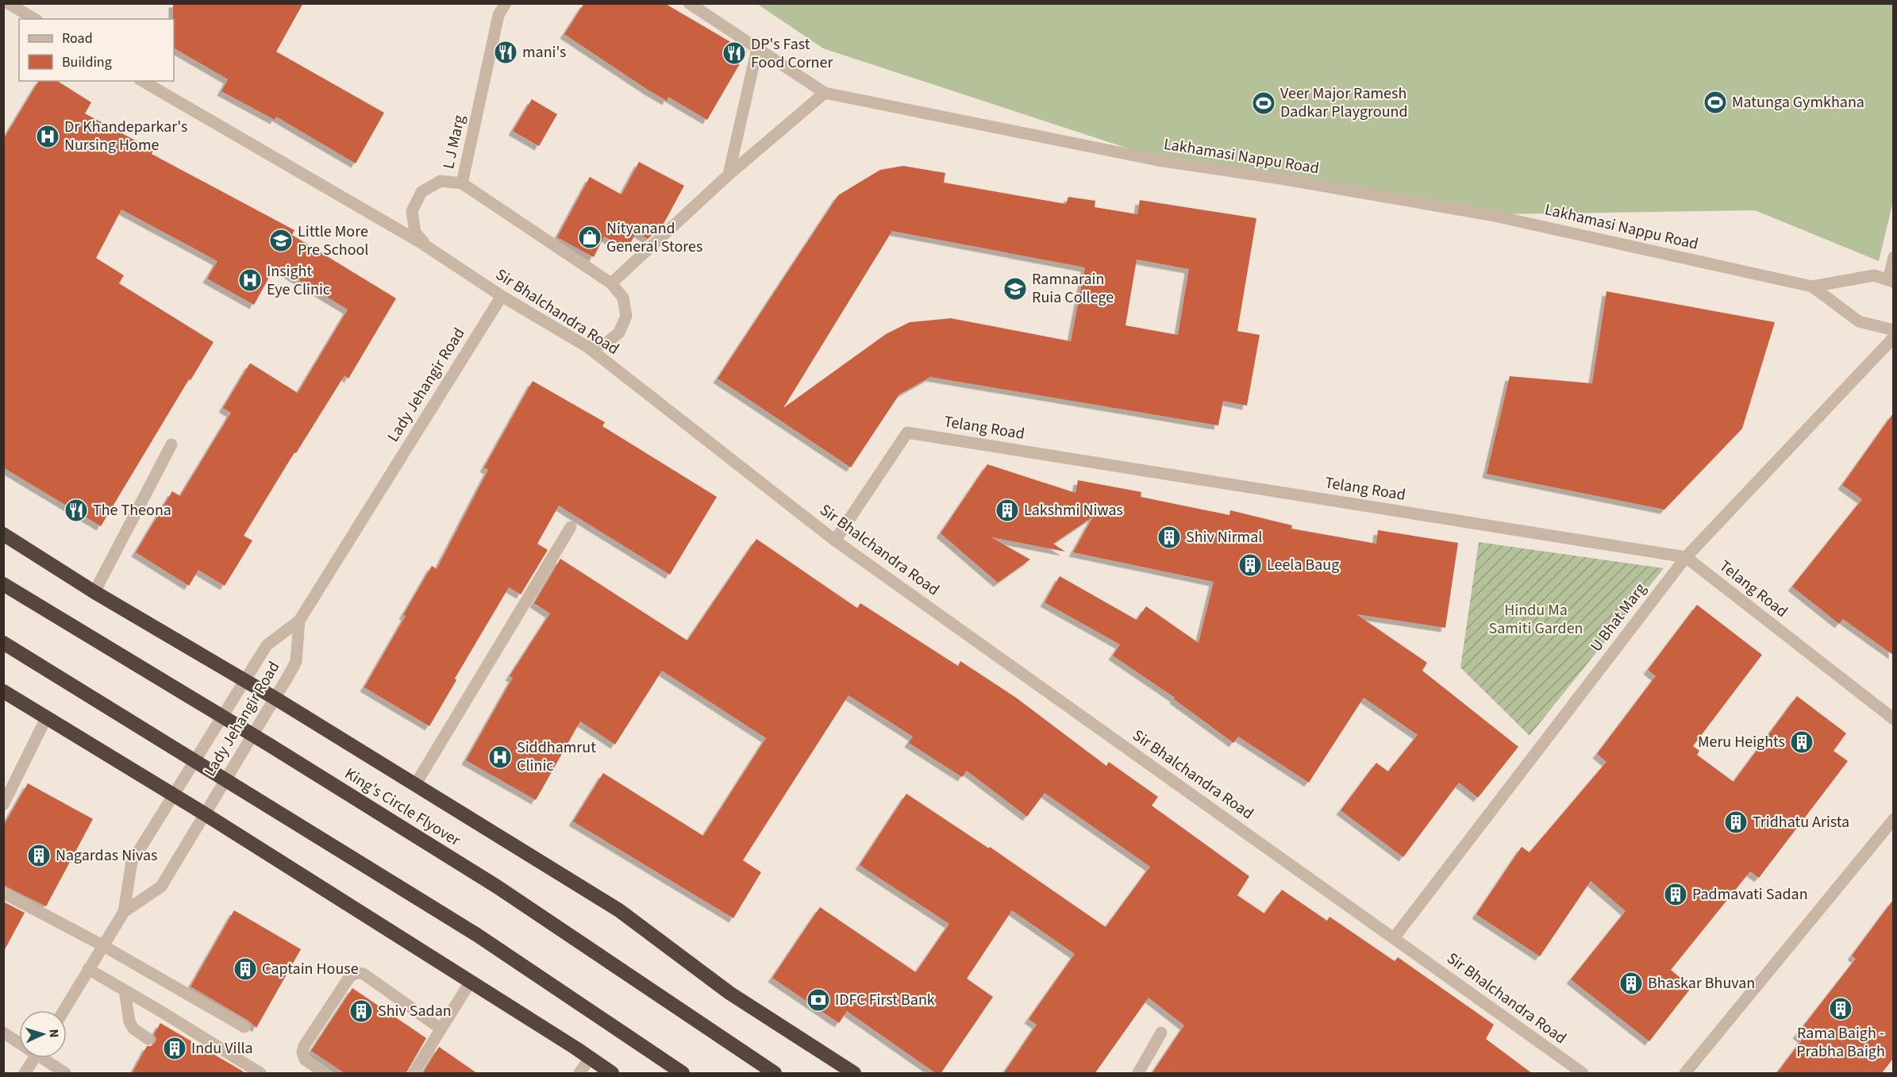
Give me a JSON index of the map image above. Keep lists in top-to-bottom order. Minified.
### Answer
{"streets":{"highway":["King's Circle Flyover"],"street":["L J Marg","Lakhamasi Nappu Road","Sir Bhalchandra Road","Lady Jehangir Road","Telang Road","U Bhat Marg"]},"crossings":[["L J Marg","Sir Bhalchandra Road"],["Sir Bhalchandra Road","Lady Jehangir Road"],["Sir Bhalchandra Road","Telang Road"],["Sir Bhalchandra Road","U Bhat Marg"],["Telang Road","U Bhat Marg"]],"parks":["Hindu Ma Samiti Garden"],"places":{"restaurant":["mani's","DP's Fast Food Corner","The Theona"],"sports":["Matunga Gymkhana","Veer Major Ramesh Dadkar Playground"],"hospital":["Dr Khandeparkar's Nursing Home","Insight Eye Clinic","Siddhamrut Clinic"],"shop":["Nityanand General Stores"],"school or university":["Little More Pre School","Ramnarain Ruia College"],"building":["Lakshmi Niwas","Shiv Nirmal","Leela Baug","Meru Heights","Tridhatu Arista","Nagardas Nivas","Padmavati Sadan","Captain House","Bhaskar Bhuvan","Rama Baigh - Prabha Baigh","Shiv Sadan","Indu Villa"],"bank":["IDFC First Bank"]},"legend":["Road","Building"],"north":"right"}
